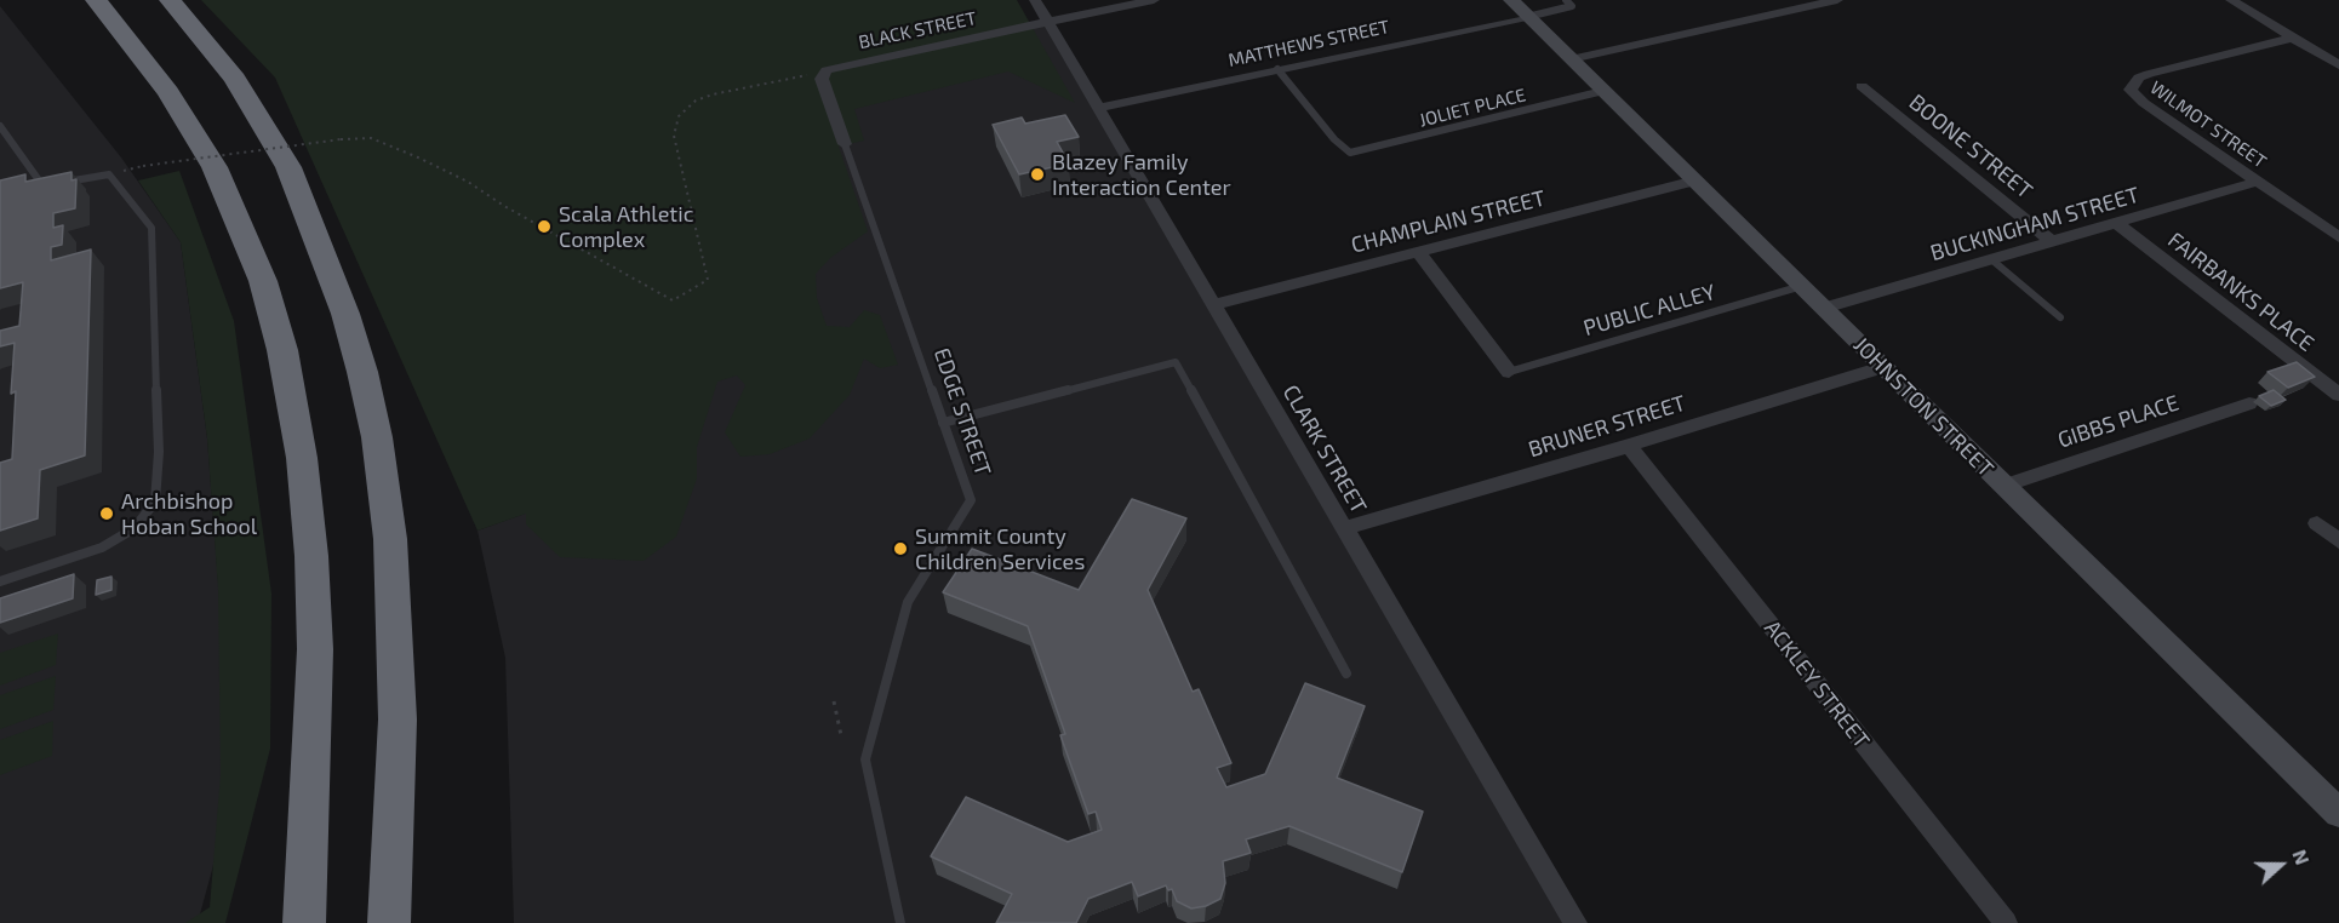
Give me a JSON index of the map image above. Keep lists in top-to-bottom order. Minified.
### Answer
{"streets":{"main road":["JOHNSTON STREET"],"street":["BLACK STREET","MATTHEWS STREET","WILMOT STREET","BOONE STREET","CHAMPLAIN STREET","BUCKINGHAM STREET","FAIRBANKS PLACE","EDGE STREET","GIBBS PLACE","BRUNER STREET","CLARK STREET","ACKLEY STREET"],"lane":["JOLIET PLACE","PUBLIC ALLEY"]},"crossings":[["BLACK STREET","EDGE STREET"],["BLACK STREET","CLARK STREET"],["MATTHEWS STREET","JOLIET PLACE"],["MATTHEWS STREET","JOHNSTON STREET"],["MATTHEWS STREET","CLARK STREET"],["JOLIET PLACE","JOHNSTON STREET"],["WILMOT STREET","BUCKINGHAM STREET"],["BOONE STREET","BUCKINGHAM STREET"],["CHAMPLAIN STREET","JOHNSTON STREET"],["CHAMPLAIN STREET","CLARK STREET"],["BUCKINGHAM STREET","FAIRBANKS PLACE"],["BUCKINGHAM STREET","JOHNSTON STREET"],["PUBLIC ALLEY","JOHNSTON STREET"],["JOHNSTON STREET","GIBBS PLACE"],["JOHNSTON STREET","BRUNER STREET"],["BRUNER STREET","CLARK STREET"],["BRUNER STREET","ACKLEY STREET"]],"places":["Blazey Family Interaction Center","Scala Athletic Complex","Archbishop Hoban School","Summit County Children Services"],"north":"right"}
